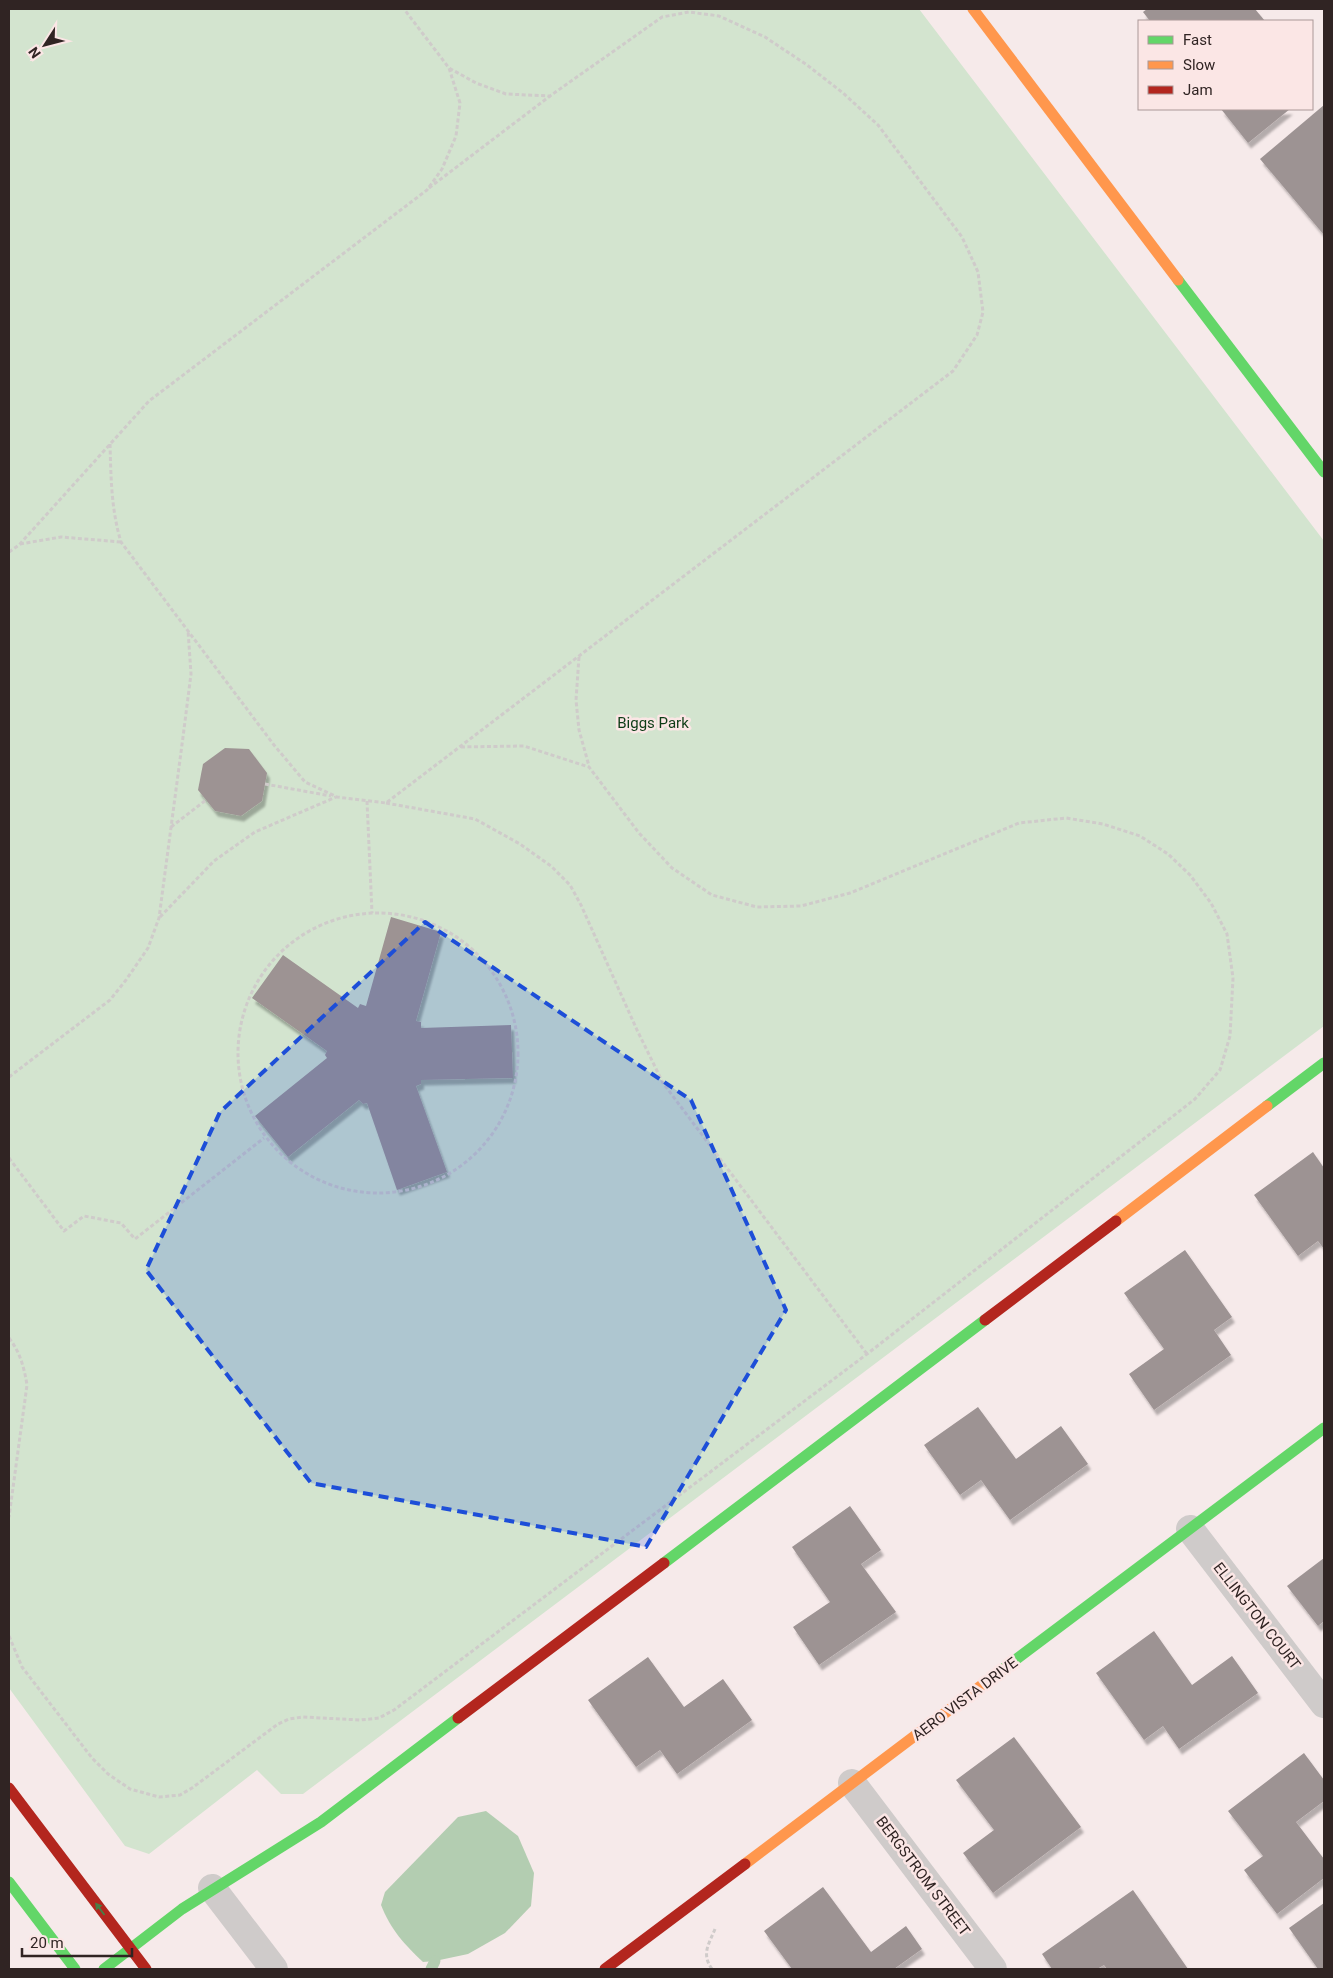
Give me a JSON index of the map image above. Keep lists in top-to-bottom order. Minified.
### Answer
{"streets":{"street":["ELLINGTON COURT","AERO VISTA DRIVE","BERGSTROM STREET"]},"crossings":[["ELLINGTON COURT","AERO VISTA DRIVE"],["AERO VISTA DRIVE","BERGSTROM STREET"]],"parks":["Biggs Park"],"legend":["Fast","Slow","Jam"],"scale_bar":"20 m","north":"bottom left"}
